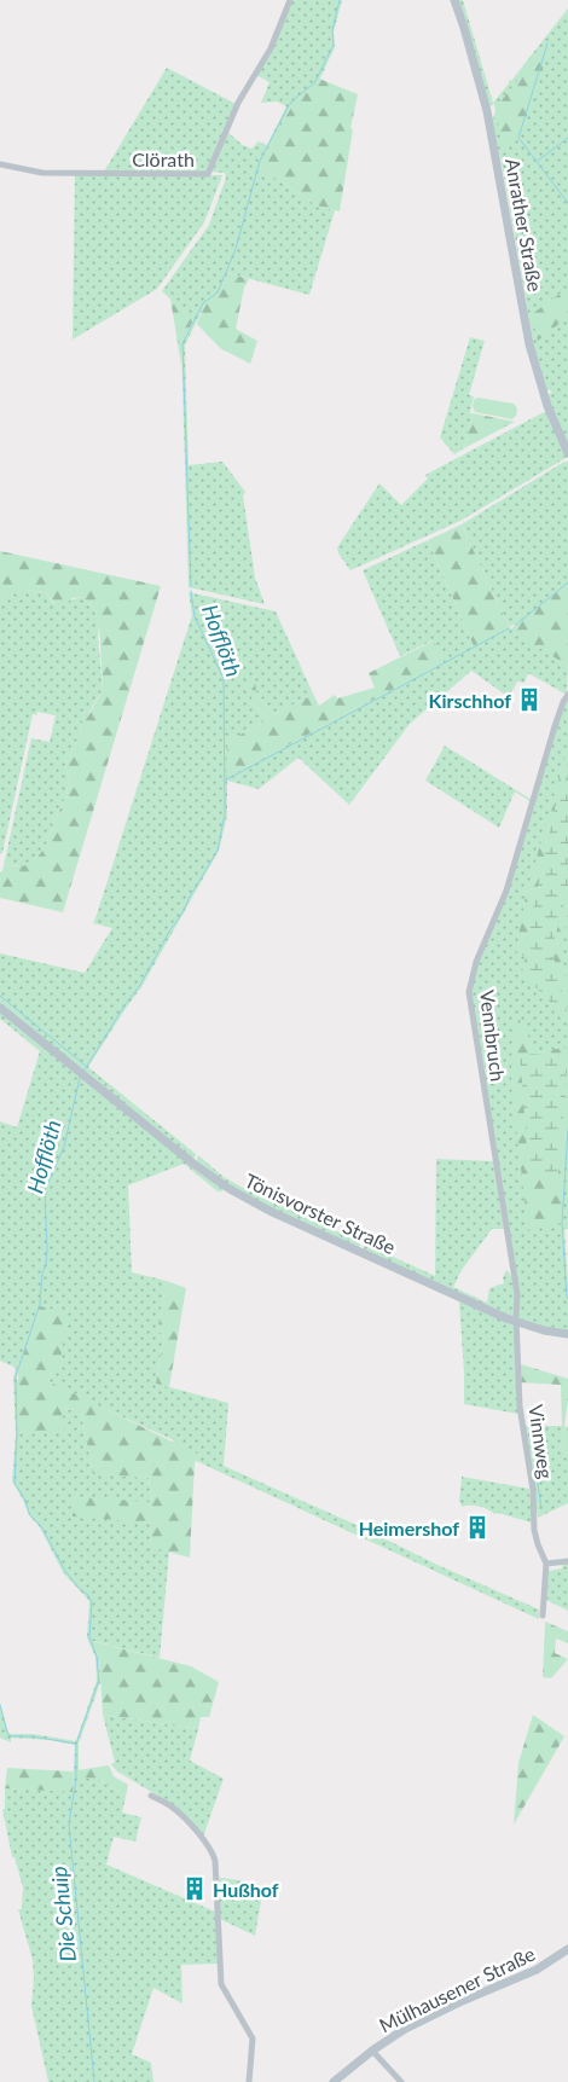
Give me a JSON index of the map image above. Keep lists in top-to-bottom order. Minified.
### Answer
{"streets":{"main road":["Anrather Straße","Tönisvorster Straße","Mülhausener Straße"],"street":["Clörath","Vennbruch","Vinnweg"]},"crossings":[["Vennbruch","Tönisvorster Straße"],["Vennbruch","Vinnweg"],["Tönisvorster Straße","Vinnweg"]],"water":["Hofflöth","Die Schuip"],"places":{"building":["Kirschhof","Heimershof","Hußhof"]}}
